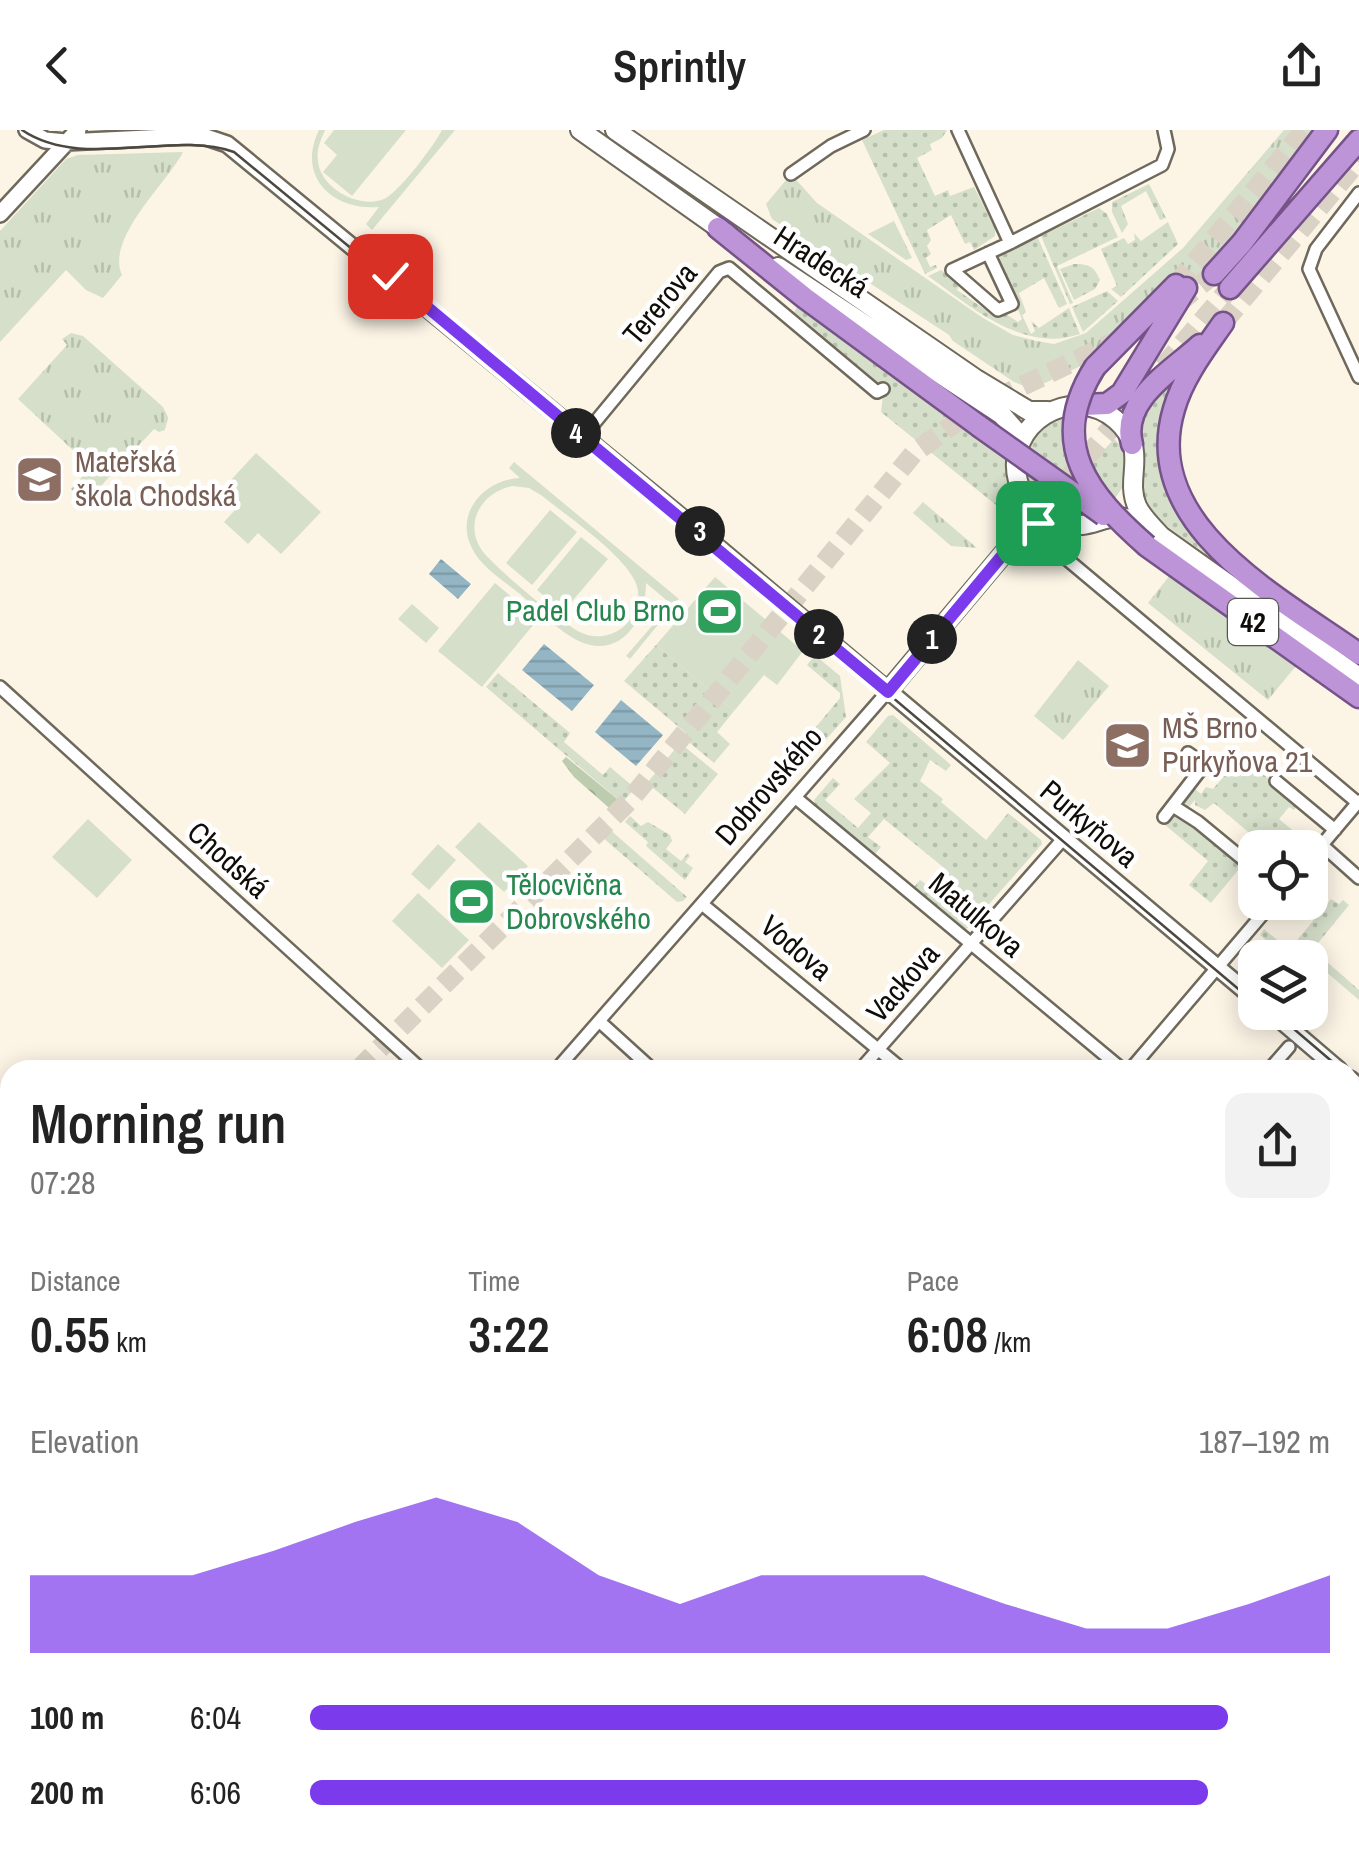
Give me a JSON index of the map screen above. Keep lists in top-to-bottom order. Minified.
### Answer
{"streets":{"highway":["42"],"main road":["Hradecká","Dobrovského"],"street":["Tererova","Purkyňova","Chodská","Matulkova","Vodova","Vackova"]},"crossings":[["Hradecká","42"],["Tererova","Purkyňova"],["Dobrovského","Purkyňova"],["Dobrovského","Matulkova"],["Dobrovského","Vodova"],["Purkyňova","Vackova"],["Matulkova","Vackova"],["Vodova","Vackova"]],"places":{"school or university":["Mateřská škola Chodská","MŠ Brno Purkyňova 21"],"sports":["Padel Club Brno","Tělocvična Dobrovského"]},"page":{"header":"Sprintly","pins":["4","3","2","1"],"heading":["Morning run","07:28"],"stats":[["Distance","0.55 km"],["Time","3:22"],["Pace","6:08 /km"]],"chart":["Elevation","187–192 m"],"list":[{"name":"100 m","note":"6:04"},{"name":"200 m","note":"6:06"}]}}
